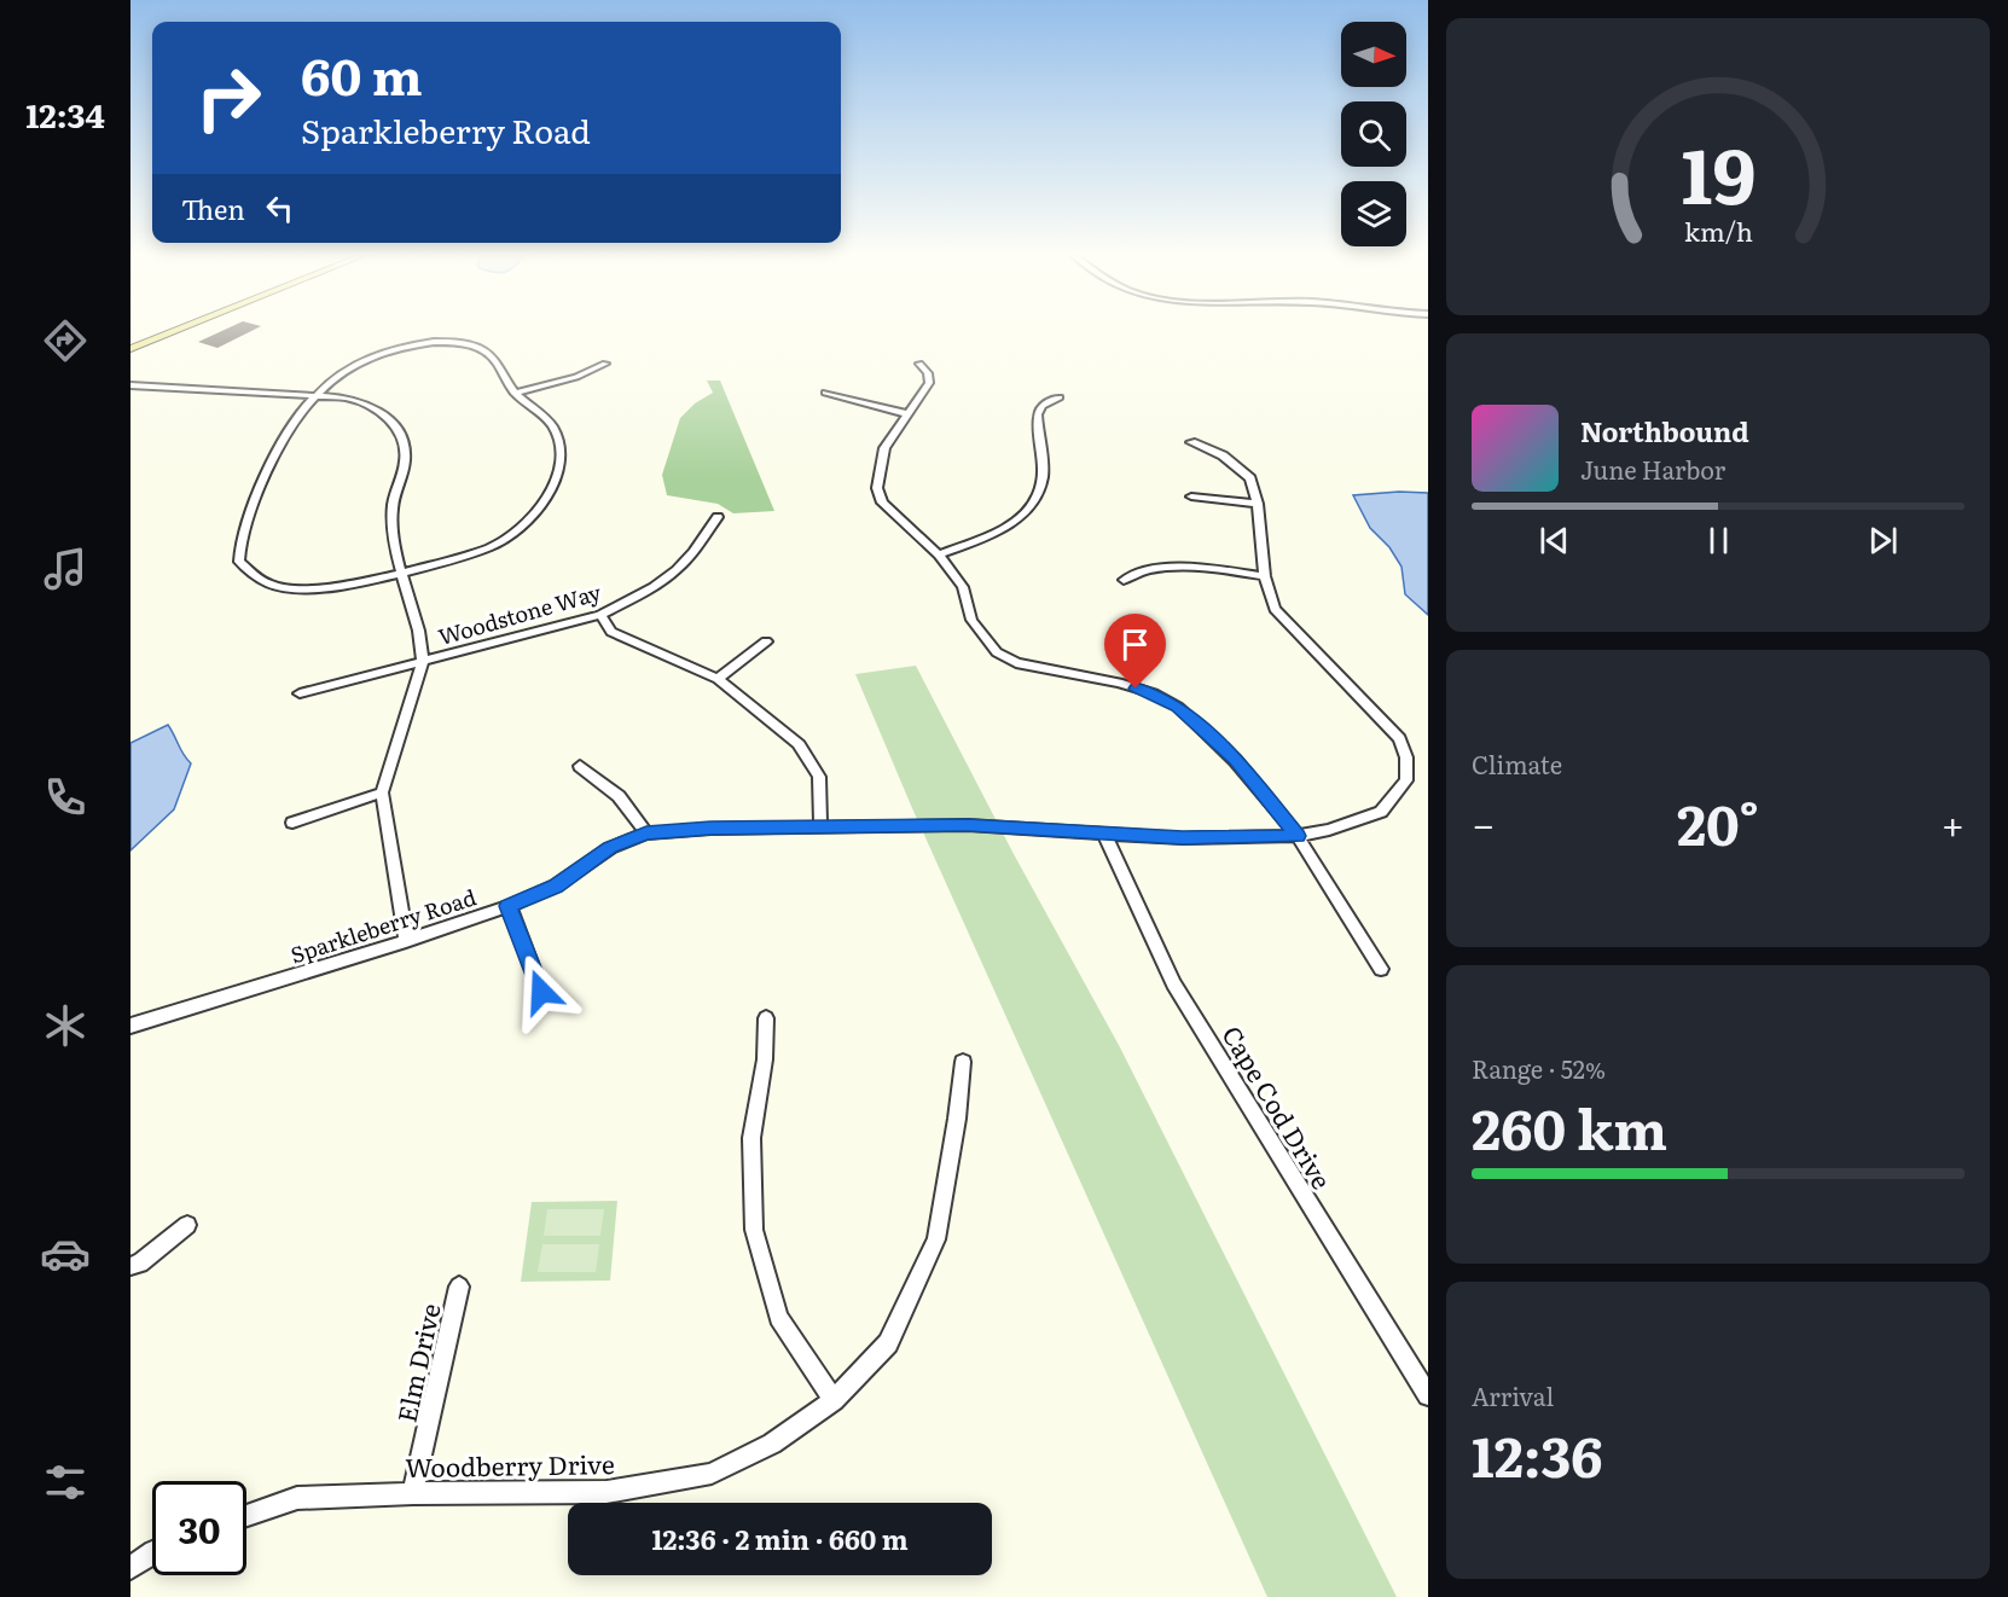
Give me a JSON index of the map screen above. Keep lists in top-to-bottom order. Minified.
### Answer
{"streets":{"street":["Woodstone Way","Sparkleberry Road","Cape Cod Drive","Elm Drive","Woodberry Drive"]},"crossings":[["Sparkleberry Road","Cape Cod Drive"],["Elm Drive","Woodberry Drive"]],"north":"right","page":{"tabs":"12:34","turn":["60 m","Sparkleberry Road"],"then":"Then","song":["Northbound","June Harbor"],"tile":["Climate",["Range · 52%","260 km"],["Arrival","12:36"]],"heat":["−","20°","+"],"limit":"30","trip":"12:36 · 2 min · 660 m","gauge":["19","km/h"]}}
